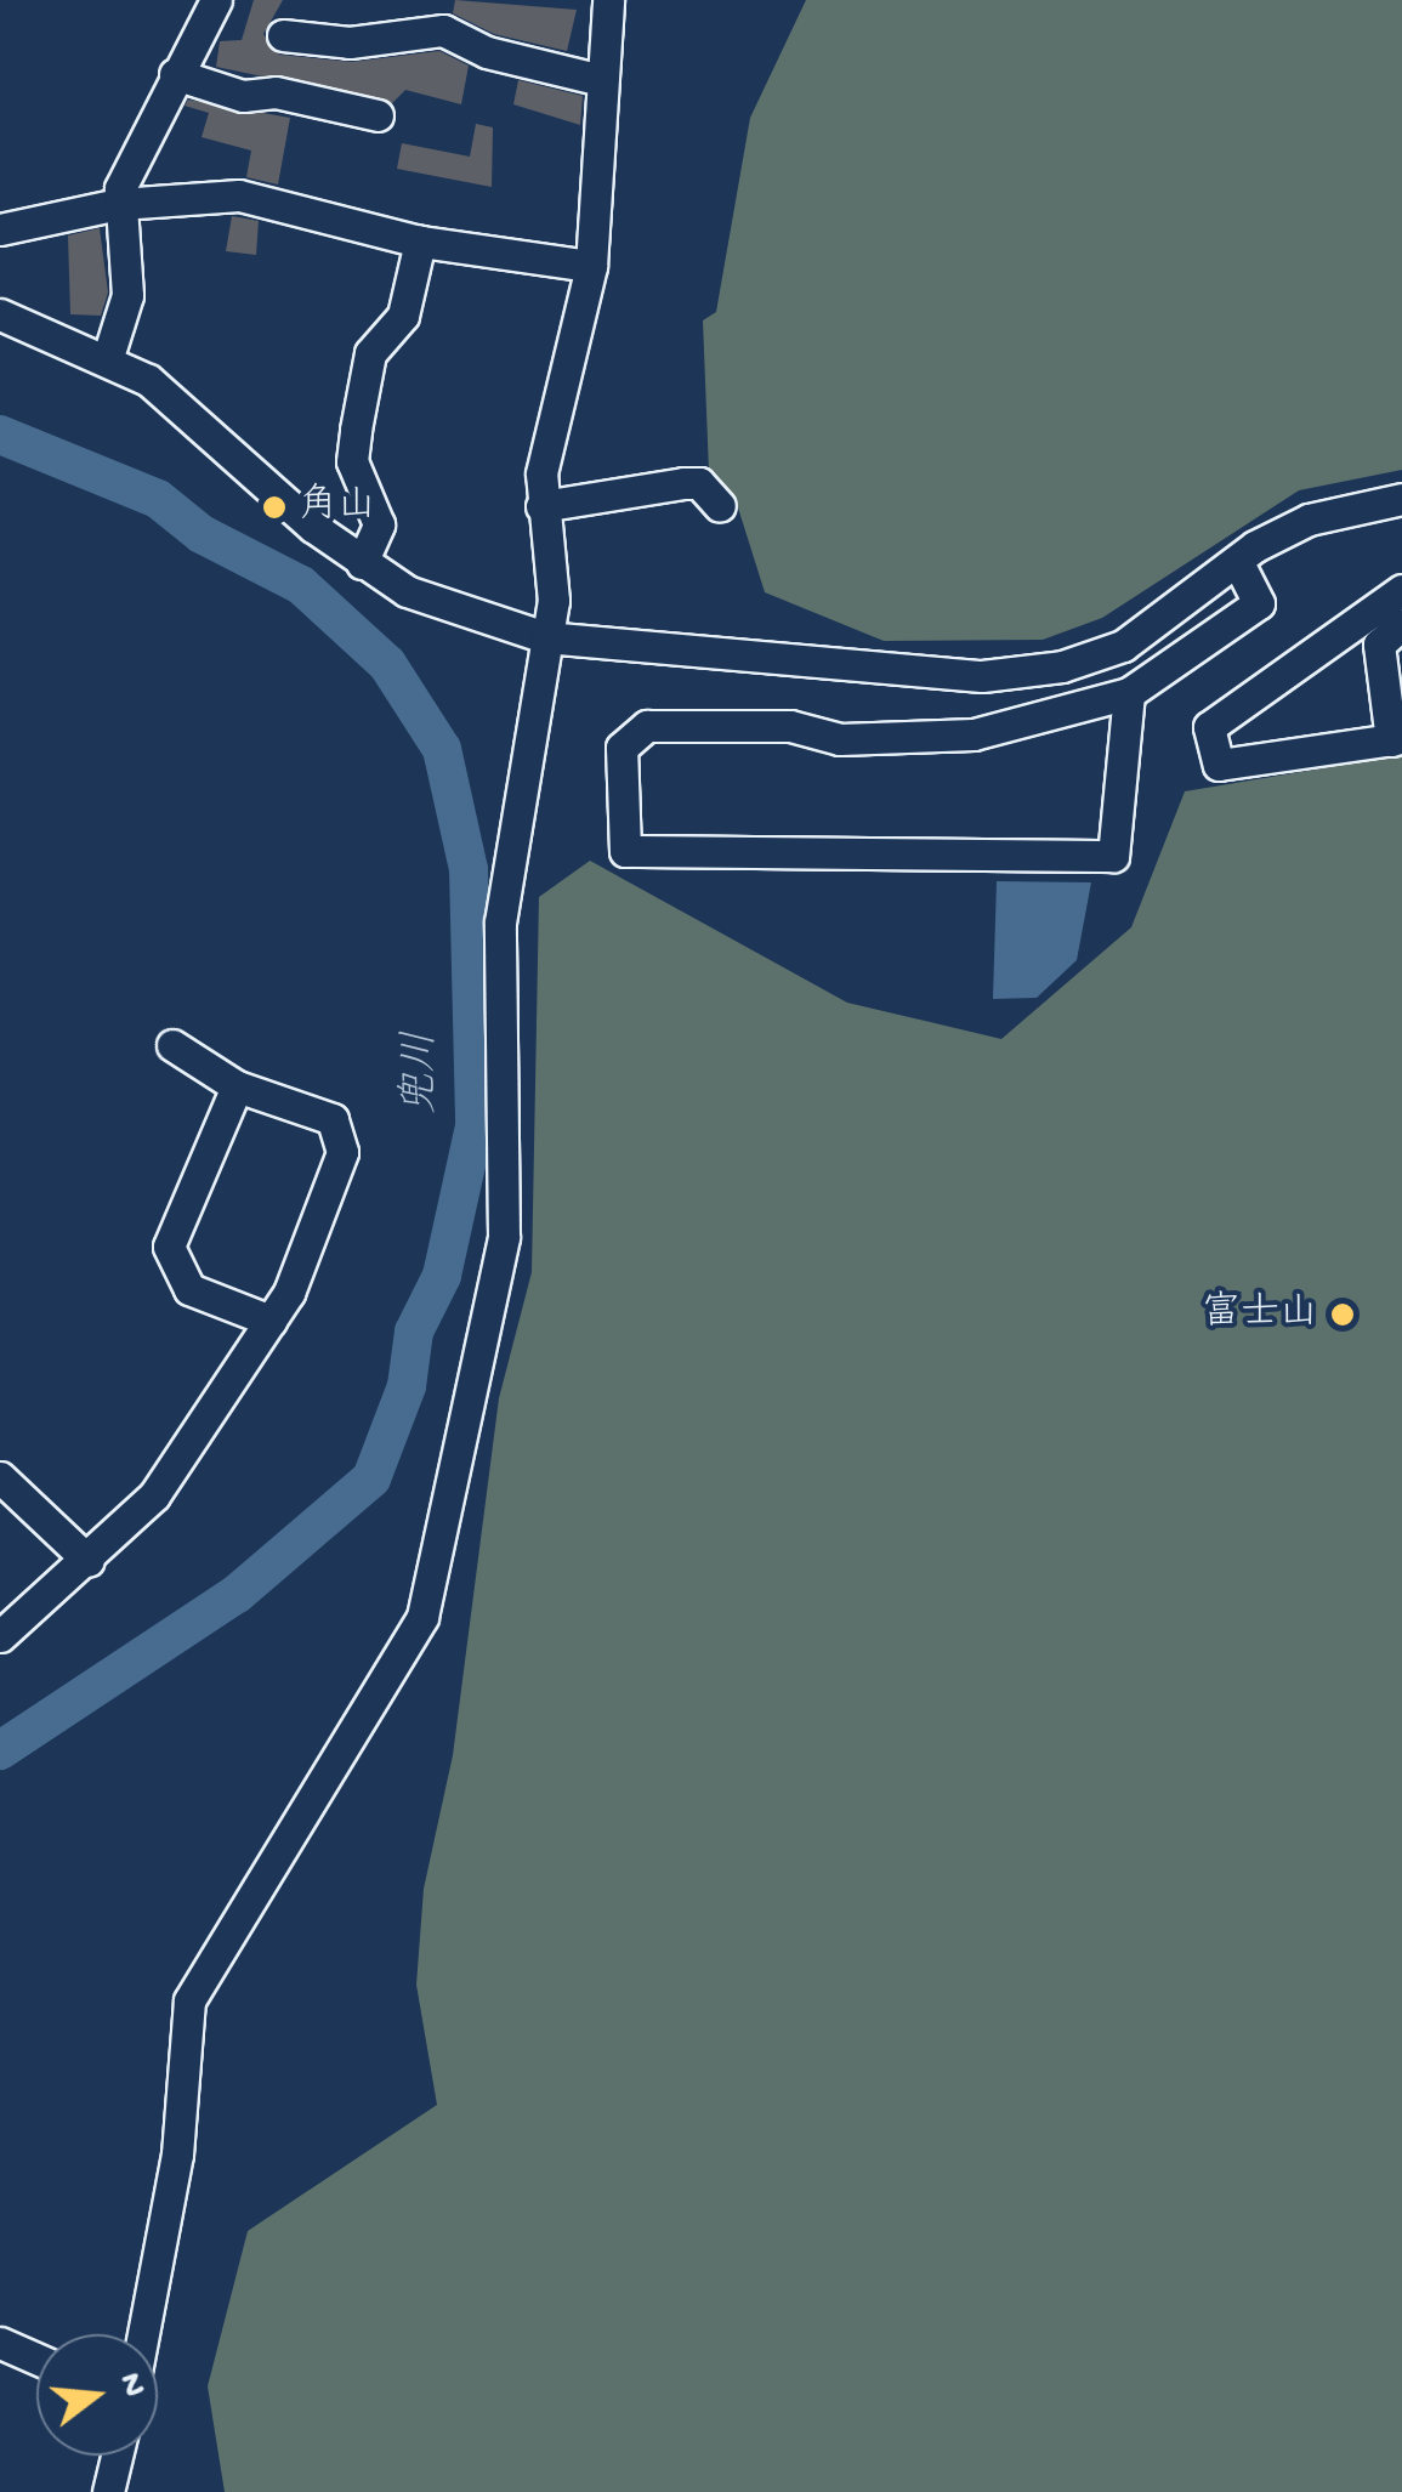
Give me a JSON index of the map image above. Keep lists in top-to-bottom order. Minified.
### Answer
{"water":["兜川"],"places":["角山","富士山"],"north":"right"}
